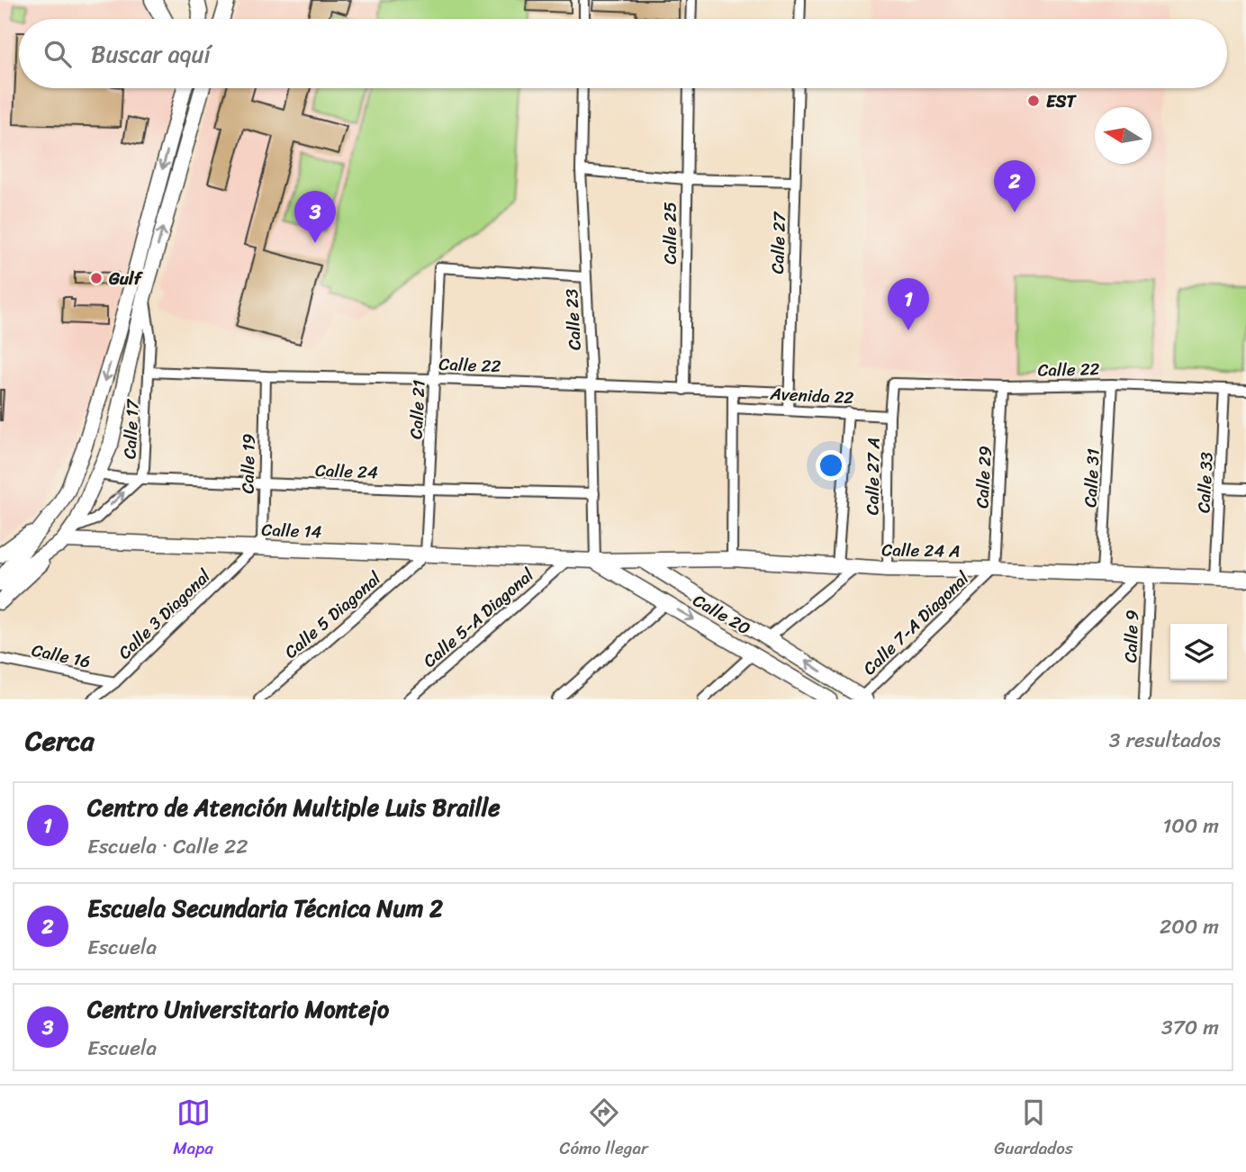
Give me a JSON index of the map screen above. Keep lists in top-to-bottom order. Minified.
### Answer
{"streets":{"street":["Calle 25","Calle 27","Calle 23","Calle 22","Avenida 22","Calle 21","Calle 17","Calle 19","Calle 24","Calle 27 A","Calle 29","Calle 31","Calle 33","Calle 14","Calle 24 A","Calle 3 Diagonal","Calle 20","Calle 5 Diagonal","Calle 5-A Diagonal","Calle 7-A Diagonal","Calle 9","Calle 16"]},"crossings":[["Calle 25","Calle 22"],["Calle 27","Calle 22"],["Calle 27","Avenida 22"],["Calle 23","Calle 22"],["Calle 23","Calle 21"],["Calle 23","Calle 24"],["Calle 23","Calle 14"],["Calle 23","Calle 24 A"],["Calle 23","Calle 20"],["Calle 22","Calle 21"],["Calle 22","Calle 17"],["Calle 22","Calle 19"],["Calle 22","Calle 27 A"],["Calle 22","Calle 29"],["Calle 22","Calle 31"],["Calle 22","Calle 33"],["Avenida 22","Calle 27 A"],["Calle 21","Calle 24"],["Calle 21","Calle 14"],["Calle 21","Calle 5 Diagonal"],["Calle 17","Calle 24"],["Calle 17","Calle 14"],["Calle 19","Calle 24"],["Calle 19","Calle 14"],["Calle 19","Calle 3 Diagonal"],["Calle 27 A","Calle 24 A"],["Calle 29","Calle 24 A"],["Calle 29","Calle 7-A Diagonal"],["Calle 31","Calle 24 A"],["Calle 33","Calle 24 A"],["Calle 14","Calle 24 A"],["Calle 14","Calle 3 Diagonal"],["Calle 14","Calle 20"],["Calle 14","Calle 5 Diagonal"],["Calle 14","Calle 5-A Diagonal"],["Calle 24 A","Calle 20"],["Calle 24 A","Calle 7-A Diagonal"],["Calle 24 A","Calle 9"],["Calle 3 Diagonal","Calle 16"],["Calle 20","Calle 7-A Diagonal"]],"places":["EST","Gulf"],"north":"left","page":{"search":"Buscar aquí","pins":["2","3","1"],"heading":["Cerca","3 resultados"],"list":[{"mark":"1","name":"Centro de Atención Multiple Luis Braille","note":"Escuela · Calle 22","value":"100 m"},{"mark":"2","name":"Escuela Secundaria Técnica Num 2","note":"Escuela","value":"200 m"},{"mark":"3","name":"Centro Universitario Montejo","note":"Escuela","value":"370 m"}],"nav":["Mapa","Cómo llegar","Guardados"]}}
